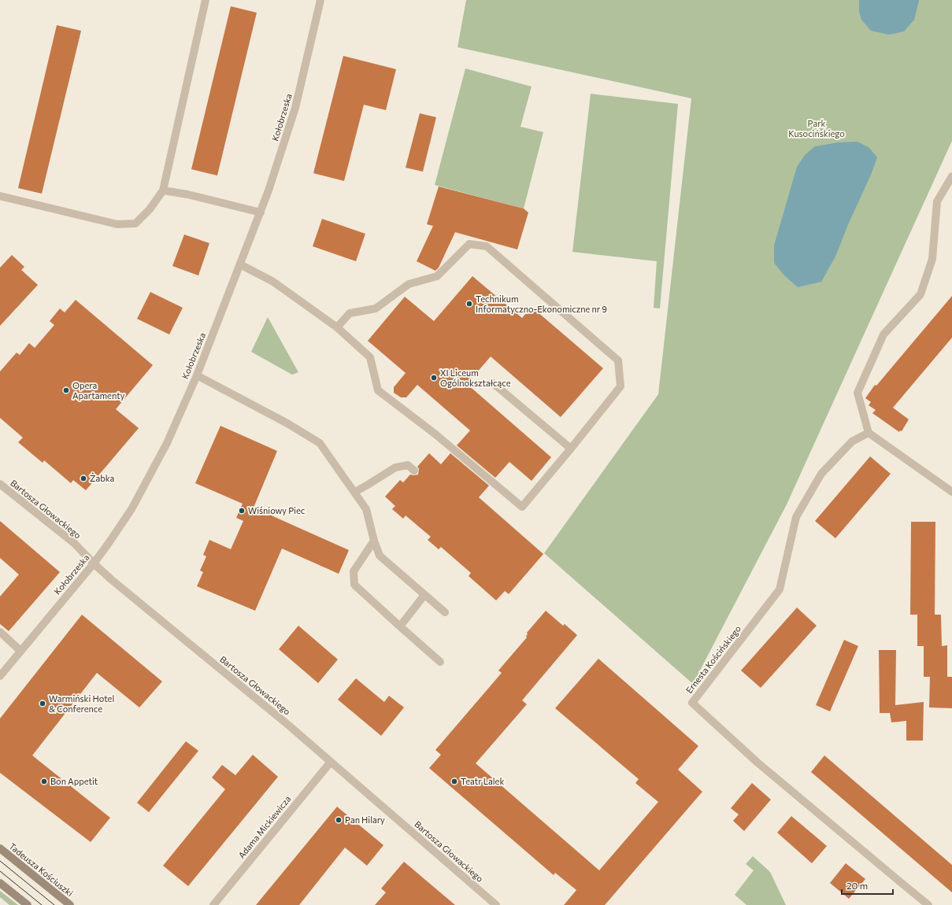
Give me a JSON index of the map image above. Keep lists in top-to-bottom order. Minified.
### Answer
{"streets":{"street":["Kołobrzeska","Bartosza Głowackiego","Ernesta Kościńskiego","Adama Mickiewicza","Tadeusza Kościuszki"]},"crossings":[["Kołobrzeska","Bartosza Głowackiego"],["Bartosza Głowackiego","Adama Mickiewicza"]],"parks":["Park Kusocińskiego"],"places":["Technikum Informatyczno-Ekonomiczne nr 9","XI Liceum Ogólnokształcące","Opera Apartamenty","Żabka","Wiśniowy Piec","Warmiński Hotel & Conference","Bon Appetit","Teatr Lalek","Pan Hilary"],"scale_bar":"20 m"}
